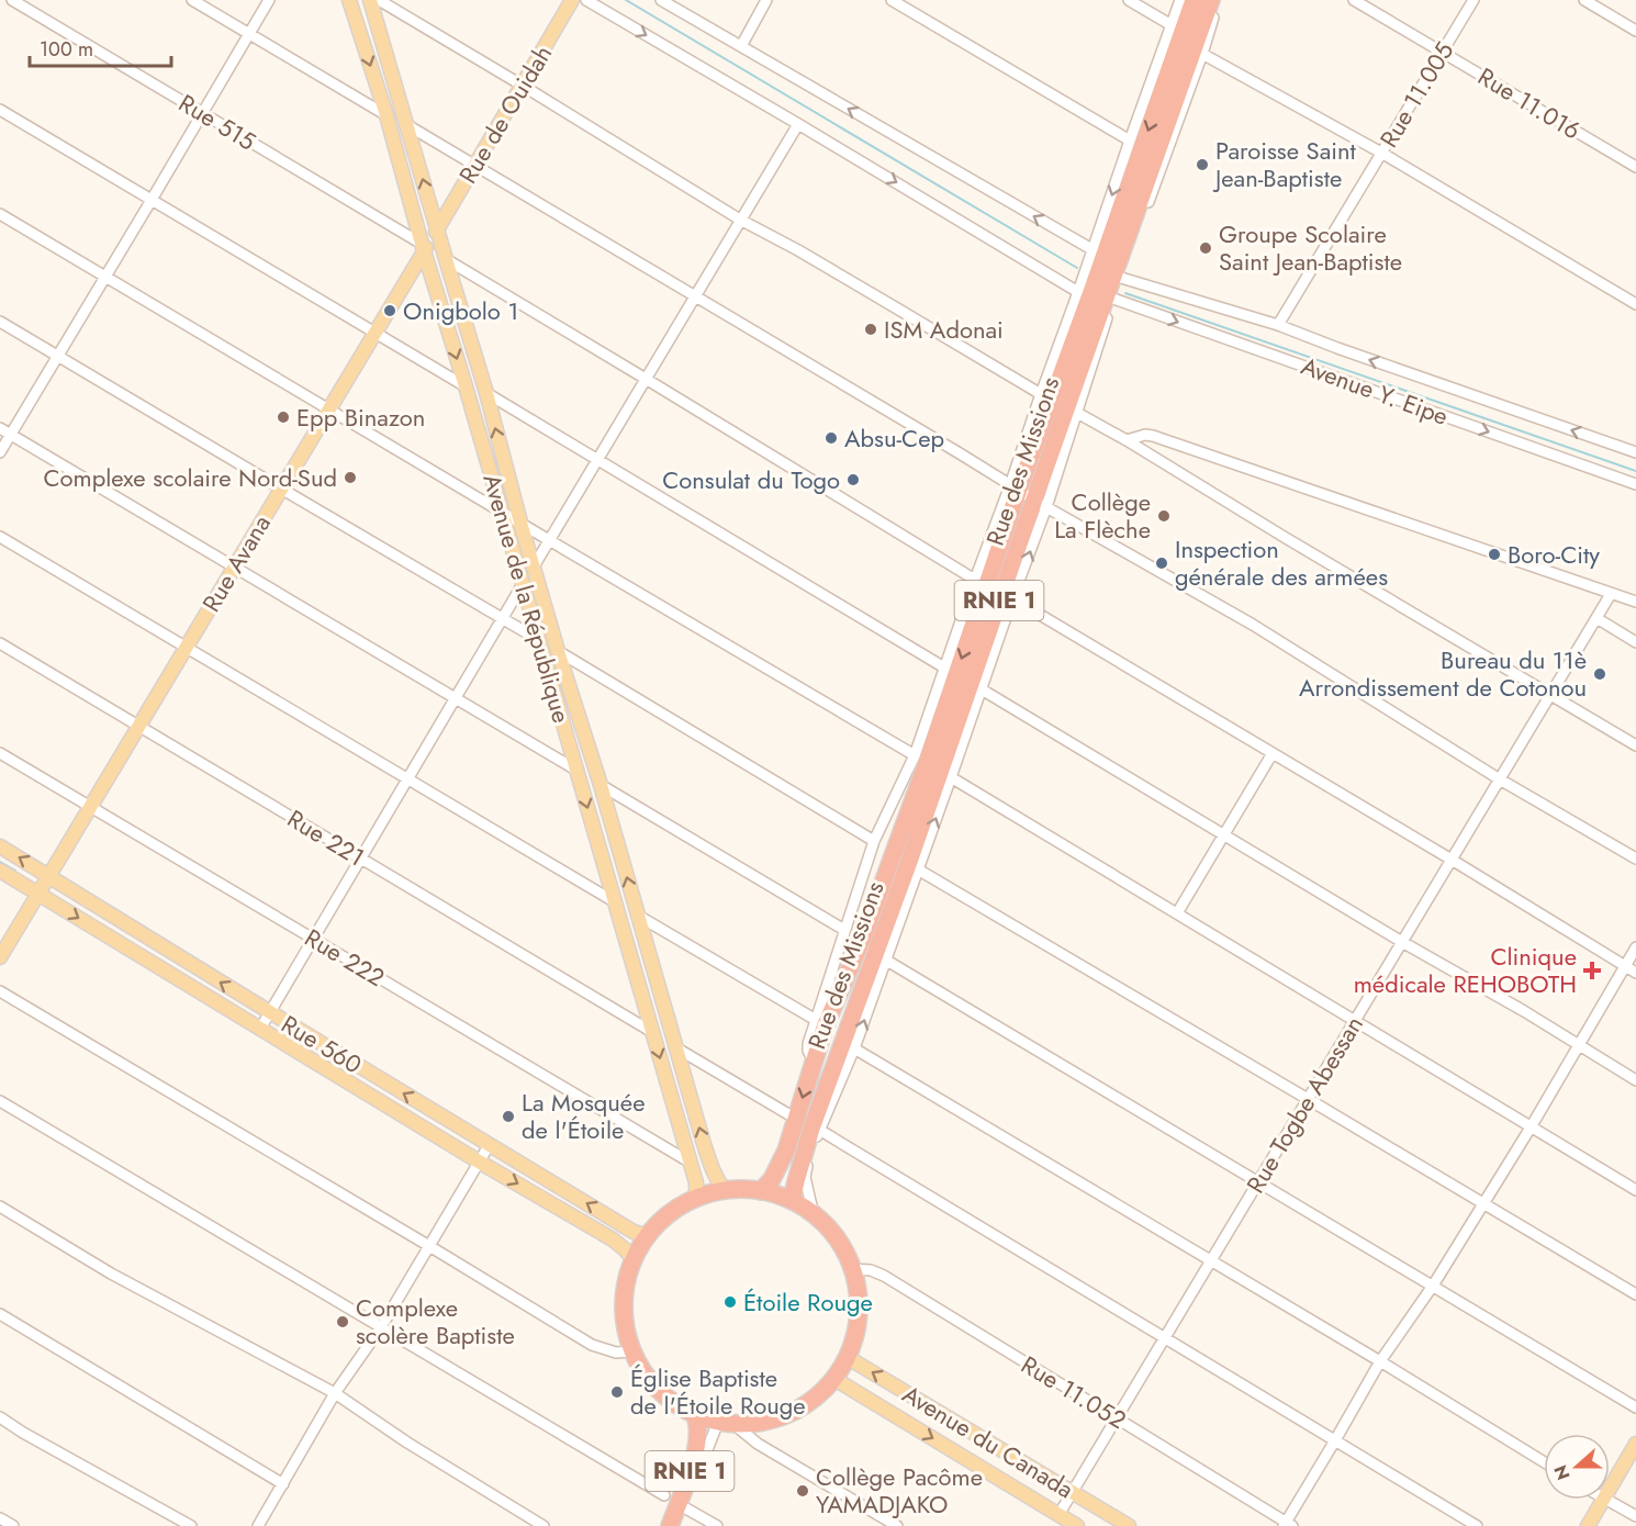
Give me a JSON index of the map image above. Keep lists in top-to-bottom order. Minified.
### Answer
{"streets":{"highway":["Rue des Missions","RNIE 1"],"main road":["Rue de Ouidah","Rue Avana","Avenue de la République","Rue 560","Avenue du Canada"],"street":["Rue 11.005","Rue 11.016","Rue 515","Avenue Y. Eipe","Rue 221","Rue 222","Rue Togbe Abessan","Rue 11.052"]},"crossings":[["Rue 11.005","Rue 11.016"],["Rue 11.005","Avenue Y. Eipe"],["Rue de Ouidah","Rue 515"],["Rue de Ouidah","Rue Avana"],["Rue de Ouidah","Avenue de la République"],["Rue 515","Rue Avana"],["Rue 515","Avenue de la République"],["Rue des Missions","Avenue de la République"],["Rue des Missions","RNIE 1"],["Rue des Missions","Rue 560"],["Rue des Missions","Rue 11.052"],["Rue des Missions","Avenue du Canada"],["Rue Avana","Avenue de la République"],["Rue Avana","Rue 221"],["Rue Avana","Rue 222"],["Rue Avana","Rue 560"],["Avenue de la République","RNIE 1"],["Avenue de la République","Rue 221"],["Avenue de la République","Rue 222"],["Avenue de la République","Rue 560"],["Avenue de la République","Rue 11.052"],["Avenue de la République","Avenue du Canada"],["RNIE 1","Rue 560"],["RNIE 1","Rue 11.052"],["RNIE 1","Avenue du Canada"],["Rue 560","Rue 11.052"],["Rue 560","Avenue du Canada"],["Rue Togbe Abessan","Rue 11.052"],["Rue Togbe Abessan","Avenue du Canada"],["Rue 11.052","Avenue du Canada"]],"places":{"other":["Paroisse Saint Jean-Baptiste","Groupe Scolaire Saint Jean-Baptiste","Onigbolo 1","ISM Adonai","Epp Binazon","Absu-Cep","Complexe scolaire Nord-Sud","Consulat du Togo","Collège La Flèche","Boro-City","Inspection générale des armées","Bureau du 11è Arrondissement de Cotonou","La Mosquée de l'Étoile","Étoile Rouge","Complexe scolère Baptiste","Église Baptiste de l'Étoile Rouge","Collège Pacôme YAMADJAKO"],"health":["Clinique médicale REHOBOTH"]},"scale_bar":"100 m","north":"left"}
